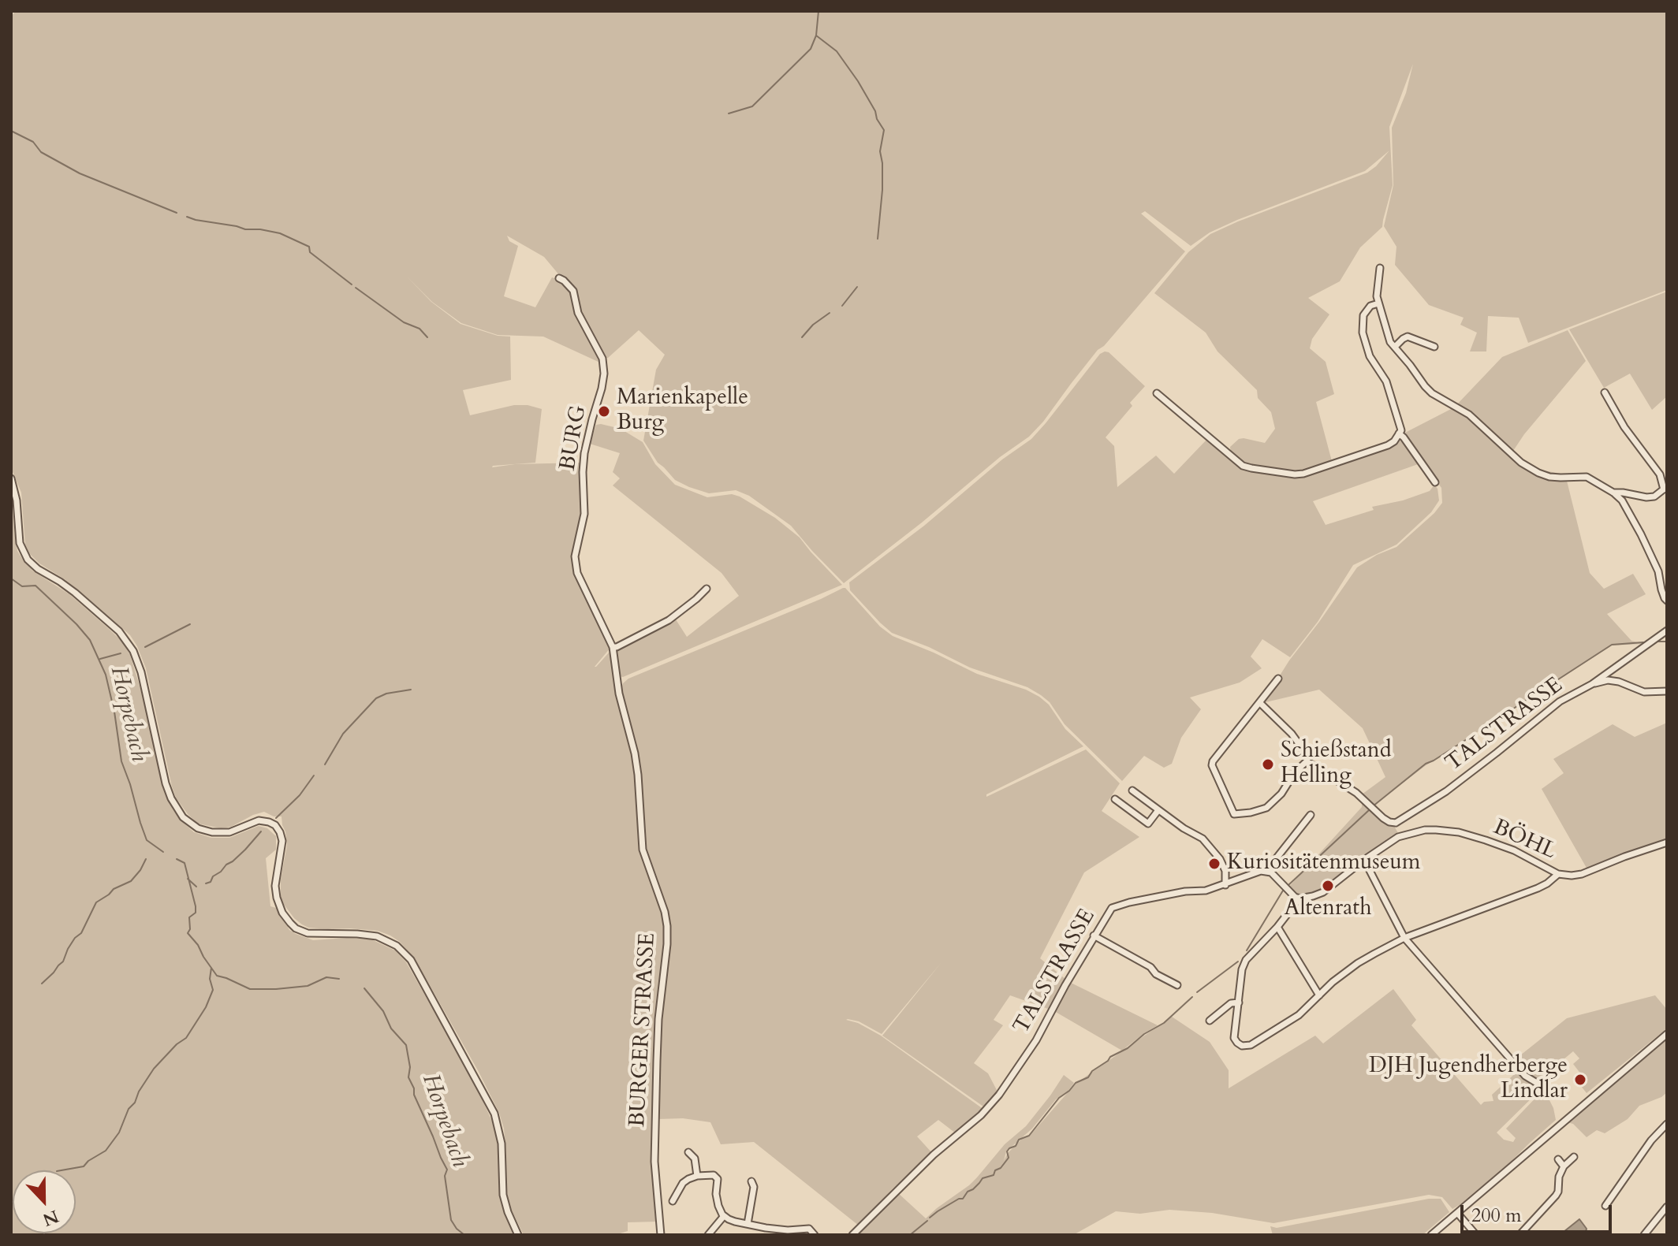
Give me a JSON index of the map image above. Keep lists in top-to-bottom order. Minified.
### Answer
{"streets":{"street":["BURG","TALSTRASSE","BÖHL","BURGER STRASSE"]},"crossings":[["BURG","BURGER STRASSE"]],"water":["Horpebach"],"places":["Marienkapelle Burg","Schießstand Helling","Kuriositätenmuseum","Altenrath","DJH Jugendherberge Lindlar"],"scale_bar":"200 m","north":"bottom"}
